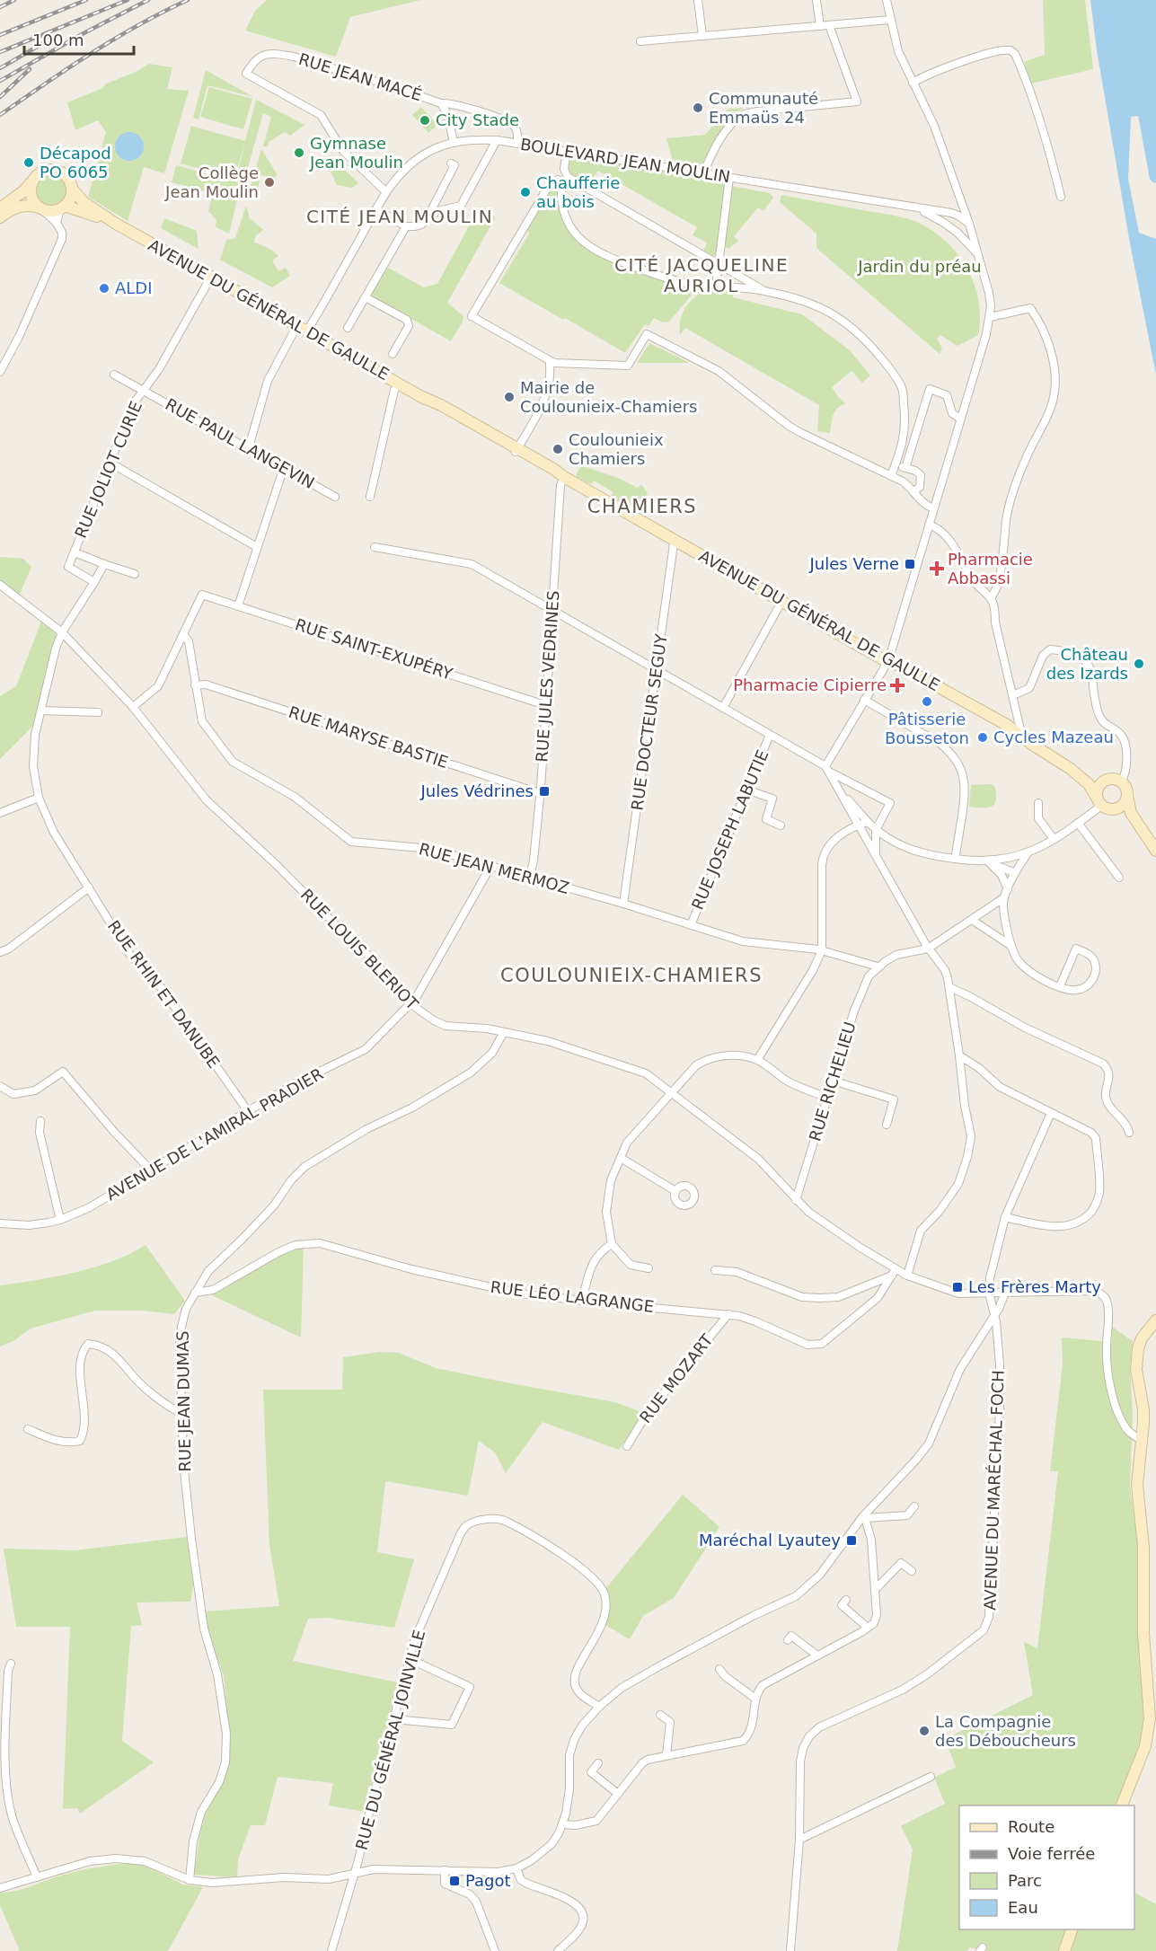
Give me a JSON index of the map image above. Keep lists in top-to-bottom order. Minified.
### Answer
{"streets":{"main road":["AVENUE DU GÉNÉRAL DE GAULLE"],"street":["RUE JEAN MACÉ","BOULEVARD JEAN MOULIN","RUE PAUL LANGEVIN","RUE JOLIOT CURIE","RUE SAINT-EXUPÉRY","RUE JULES VEDRINES","RUE DOCTEUR SEGUY","RUE MARYSE BASTIE","RUE JOSEPH LABUTIE","RUE JEAN MERMOZ","RUE LOUIS BLERIOT","RUE RHIN ET DANUBE","RUE RICHELIEU","AVENUE DE L'AMIRAL PRADIER","RUE LÉO LAGRANGE","RUE MOZART","RUE JEAN DUMAS","AVENUE DU MARÉCHAL FOCH","RUE DU GÉNÉRAL JOINVILLE"]},"crossings":[["RUE JEAN MACÉ","BOULEVARD JEAN MOULIN"],["BOULEVARD JEAN MOULIN","AVENUE DU GÉNÉRAL DE GAULLE"],["BOULEVARD JEAN MOULIN","RUE PAUL LANGEVIN"],["AVENUE DU GÉNÉRAL DE GAULLE","RUE JOLIOT CURIE"],["AVENUE DU GÉNÉRAL DE GAULLE","RUE JULES VEDRINES"],["AVENUE DU GÉNÉRAL DE GAULLE","RUE DOCTEUR SEGUY"],["RUE PAUL LANGEVIN","RUE JOLIOT CURIE"],["RUE SAINT-EXUPÉRY","RUE JULES VEDRINES"],["RUE SAINT-EXUPÉRY","RUE JEAN MERMOZ"],["RUE JULES VEDRINES","RUE MARYSE BASTIE"],["RUE JULES VEDRINES","RUE JEAN MERMOZ"],["RUE DOCTEUR SEGUY","RUE JEAN MERMOZ"],["RUE MARYSE BASTIE","RUE JEAN MERMOZ"],["RUE JOSEPH LABUTIE","RUE JEAN MERMOZ"],["RUE JEAN MERMOZ","RUE RICHELIEU"],["RUE JEAN MERMOZ","AVENUE DE L'AMIRAL PRADIER"],["RUE LOUIS BLERIOT","RUE RHIN ET DANUBE"],["RUE LOUIS BLERIOT","RUE RICHELIEU"],["RUE LOUIS BLERIOT","AVENUE DE L'AMIRAL PRADIER"],["RUE LOUIS BLERIOT","RUE LÉO LAGRANGE"],["RUE LOUIS BLERIOT","RUE JEAN DUMAS"],["RUE LOUIS BLERIOT","AVENUE DU MARÉCHAL FOCH"],["RUE RHIN ET DANUBE","AVENUE DE L'AMIRAL PRADIER"],["RUE LÉO LAGRANGE","RUE MOZART"],["RUE LÉO LAGRANGE","RUE JEAN DUMAS"]],"districts":["CITÉ JEAN MOULIN","CITÉ JACQUELINE AURIOL","CHAMIERS","COULOUNIEIX-CHAMIERS"],"parks":["Jardin du préau"],"places":{"other":["Communauté Emmaüs 24","City Stade","Gymnase Jean Moulin","Décapod PO 6065","Collège Jean Moulin","Chaufferie au bois","ALDI","Mairie de Coulounieix-Chamiers","Coulounieix Chamiers","Château des Izards","Pâtisserie Bousseton","Cycles Mazeau","La Compagnie des Déboucheurs"],"transit":["Jules Verne","Jules Védrines","Les Frères Marty","Maréchal Lyautey","Pagot"],"health":["Pharmacie Abbassi","Pharmacie Cipierre"]},"legend":["Route","Voie ferrée","Parc","Eau"],"scale_bar":"100 m"}
